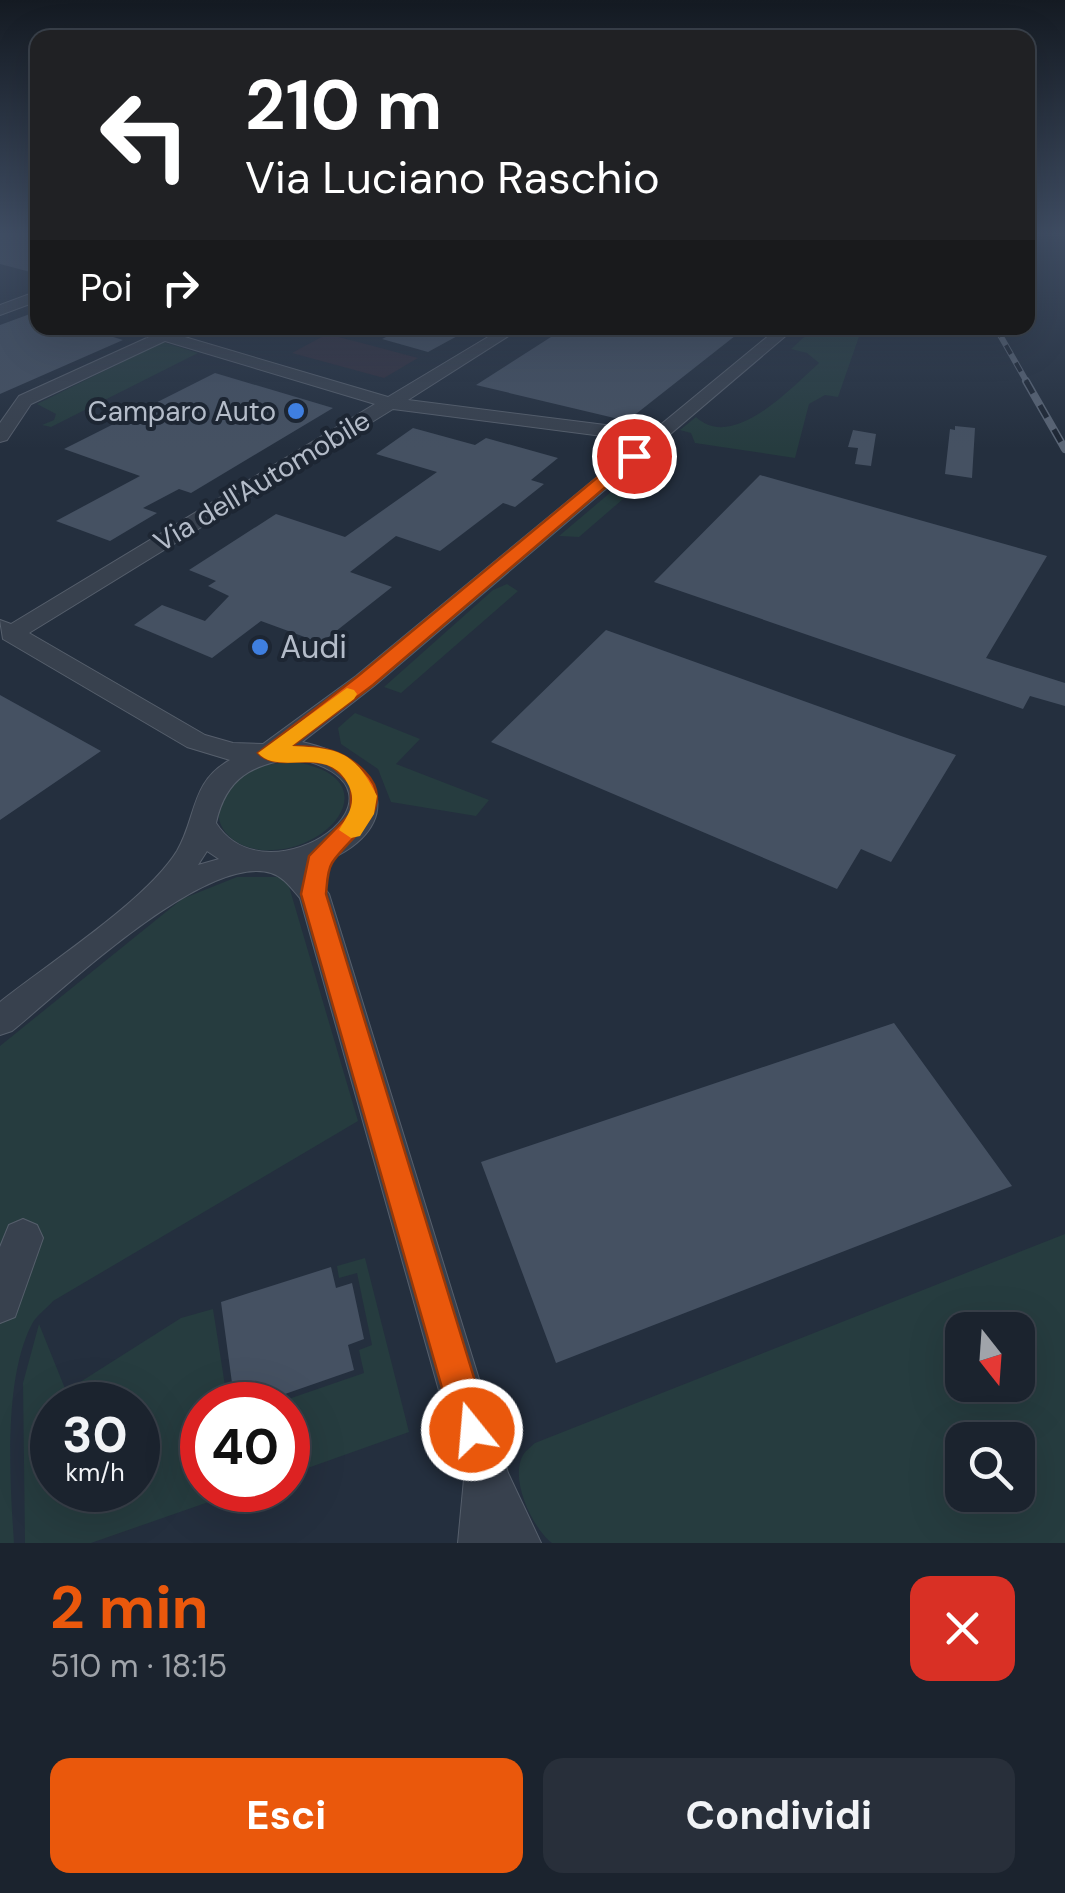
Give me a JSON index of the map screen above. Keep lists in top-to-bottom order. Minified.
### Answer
{"streets":{"street":["Via dell'Automobile"]},"places":["Camparo Auto","Audi"],"north":"bottom","page":{"turn":["210 m","Via Luciano Raschio"],"then":"Poi","speed":"30 km/h","limit":"40","heading":["2 min","510 m · 18:15"],"buttons":["Esci","Condividi"]}}
